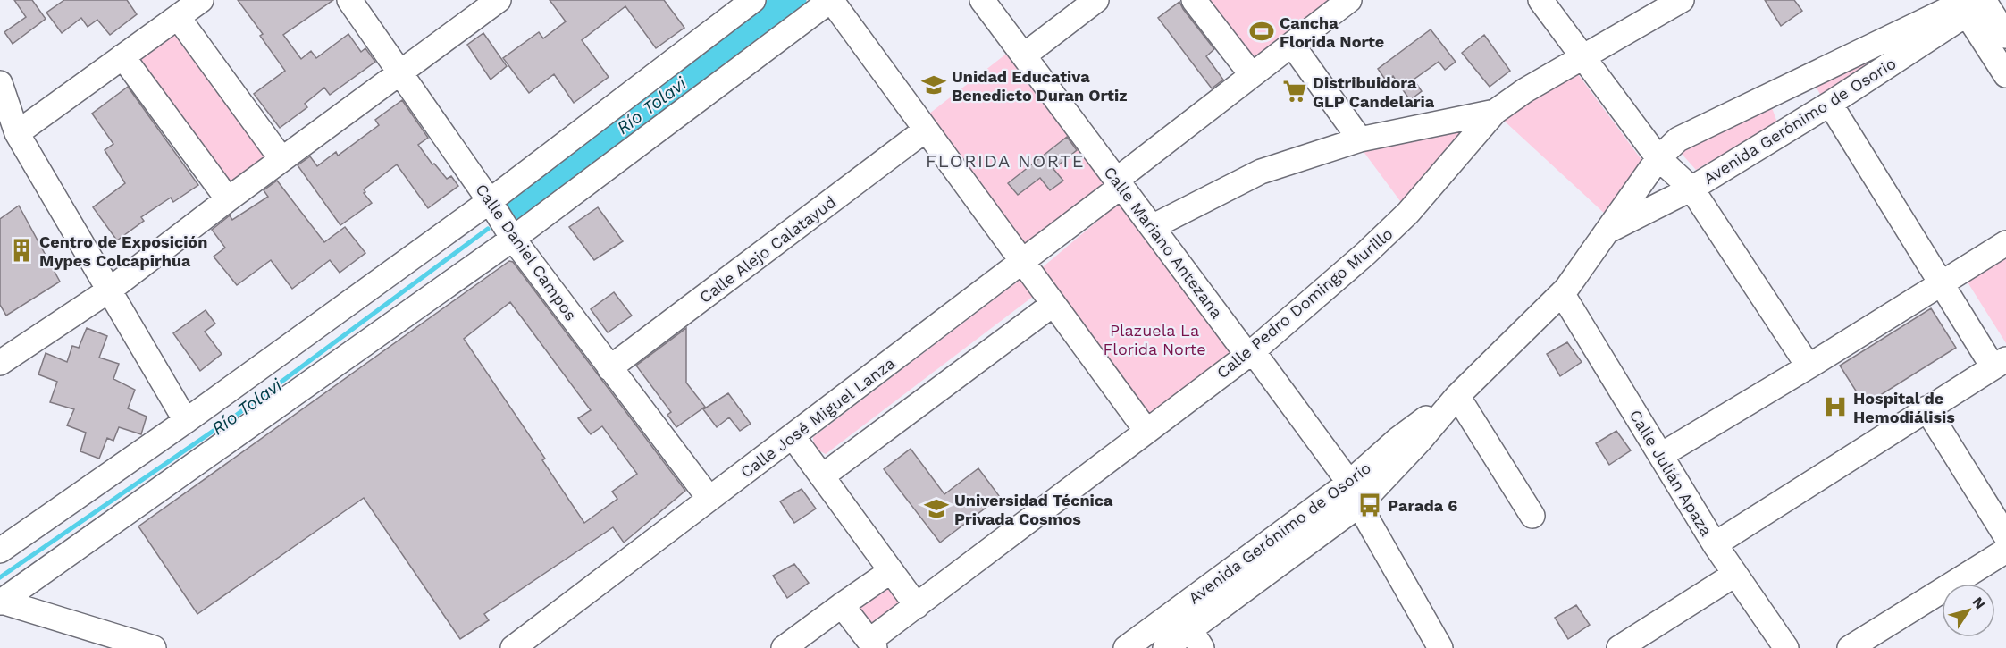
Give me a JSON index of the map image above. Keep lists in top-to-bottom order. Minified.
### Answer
{"streets":{"street":["Avenida Gerónimo de Osorio","Calle Mariano Antezana","Calle Alejo Calatayud","Calle Daniel Campos","Calle Pedro Domingo Murillo","Calle José Miguel Lanza","Calle Julián Apaza"]},"crossings":[["Avenida Gerónimo de Osorio","Calle Mariano Antezana"],["Avenida Gerónimo de Osorio","Calle Julián Apaza"],["Calle Mariano Antezana","Calle Pedro Domingo Murillo"],["Calle Mariano Antezana","Calle José Miguel Lanza"],["Calle Alejo Calatayud","Calle Daniel Campos"],["Calle Daniel Campos","Calle José Miguel Lanza"]],"districts":["FLORIDA NORTE"],"water":["Río Tolavi"],"parks":["Plazuela La Florida Norte"],"places":{"sports":["Cancha Florida Norte"],"school or university":["Unidad Educativa Benedicto Duran Ortiz","Universidad Técnica Privada Cosmos"],"supermarket":["Distribuidora GLP Candelaria"],"building":["Centro de Exposición Mypes Colcapirhua"],"hospital":["Hospital de Hemodiálisis"],"bus stop":["Parada 6"]},"north":"top right"}
